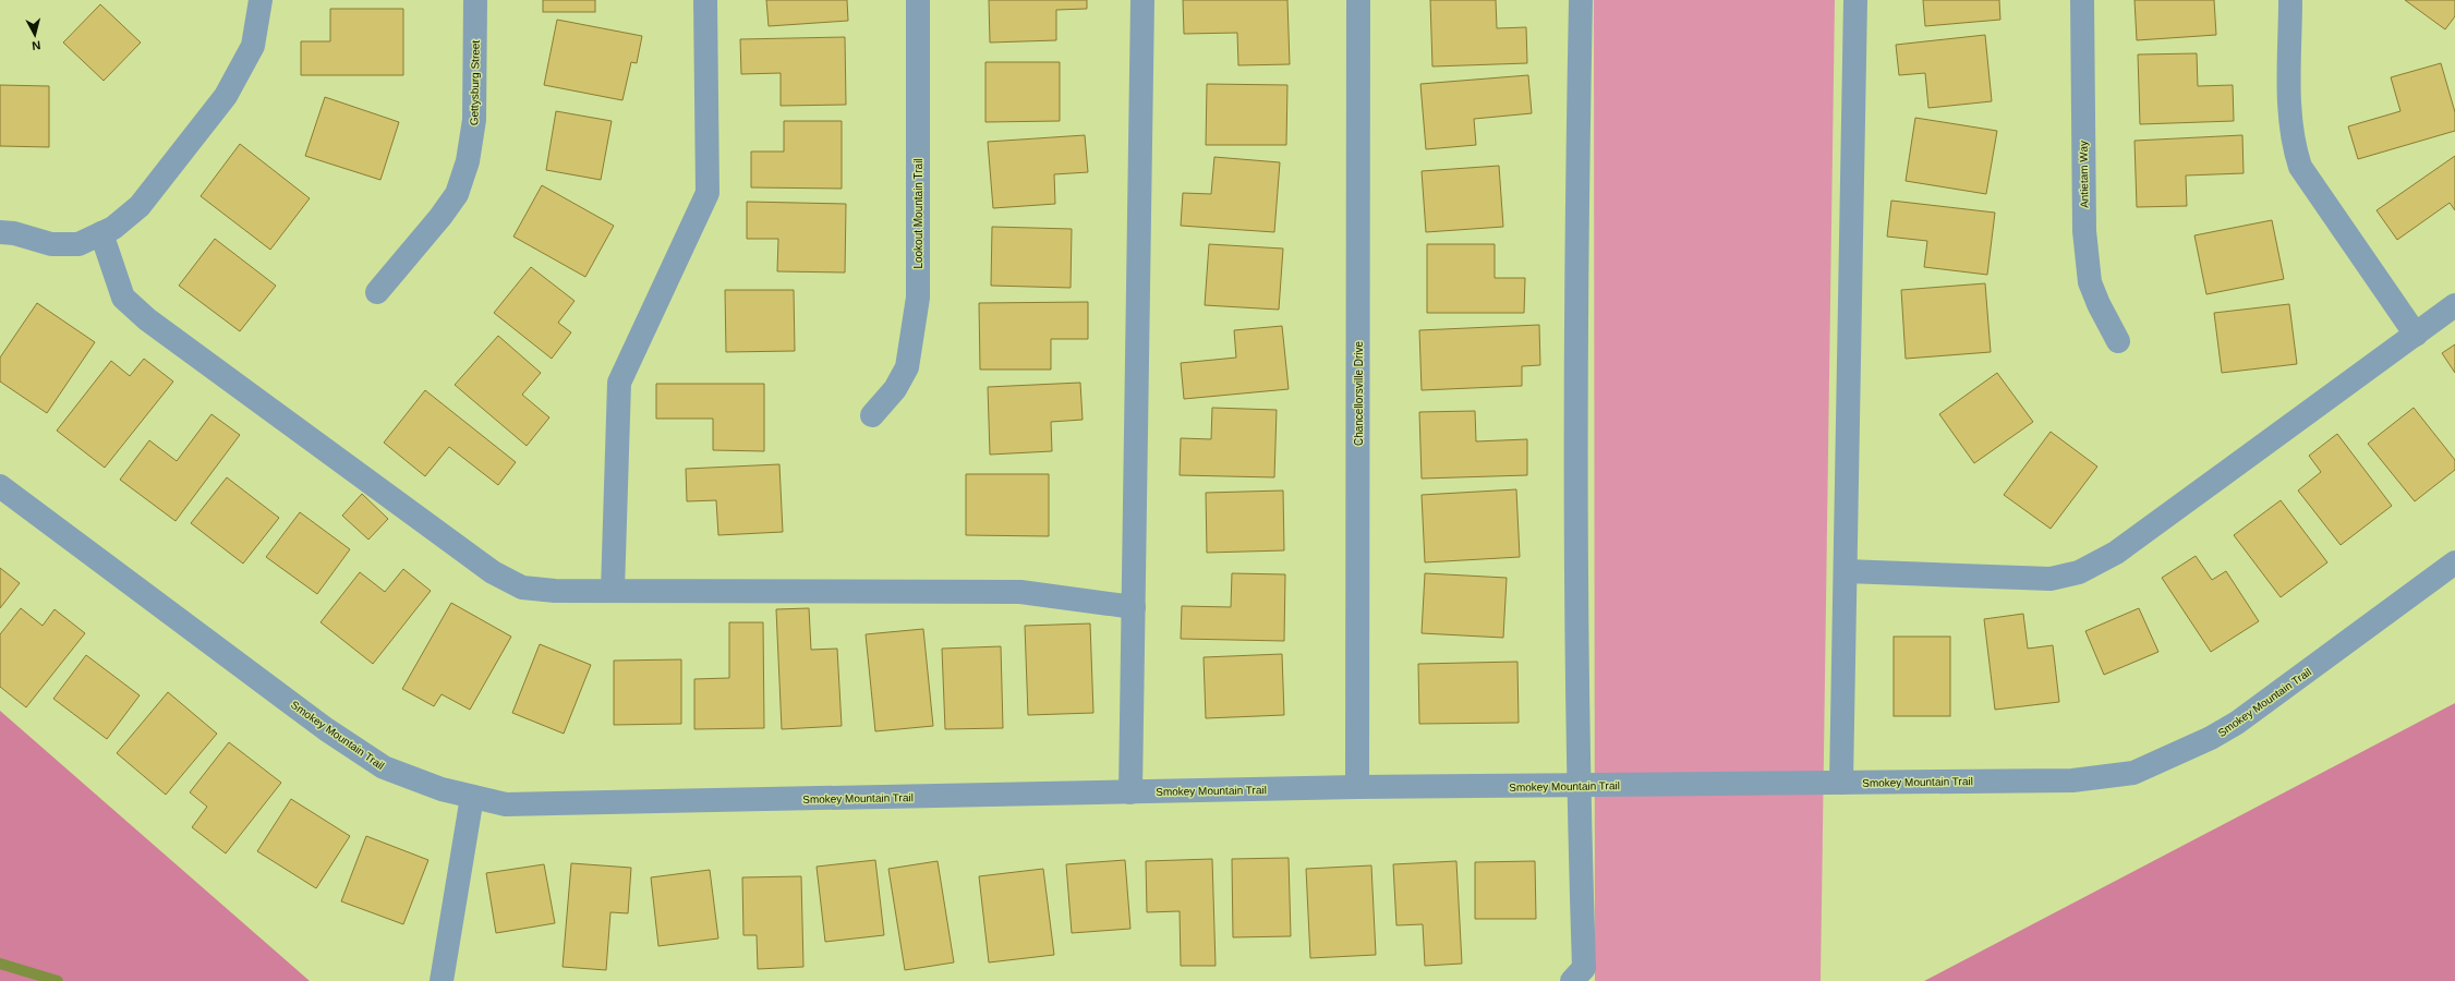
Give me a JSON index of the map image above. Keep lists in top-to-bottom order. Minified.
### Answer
{"streets":{"street":["Gettysburg Street","Antietam Way","Lookout Mountain Trail","Chancellorsville Drive","Smokey Mountain Trail"]},"crossings":[["Chancellorsville Drive","Smokey Mountain Trail"]],"north":"bottom"}
